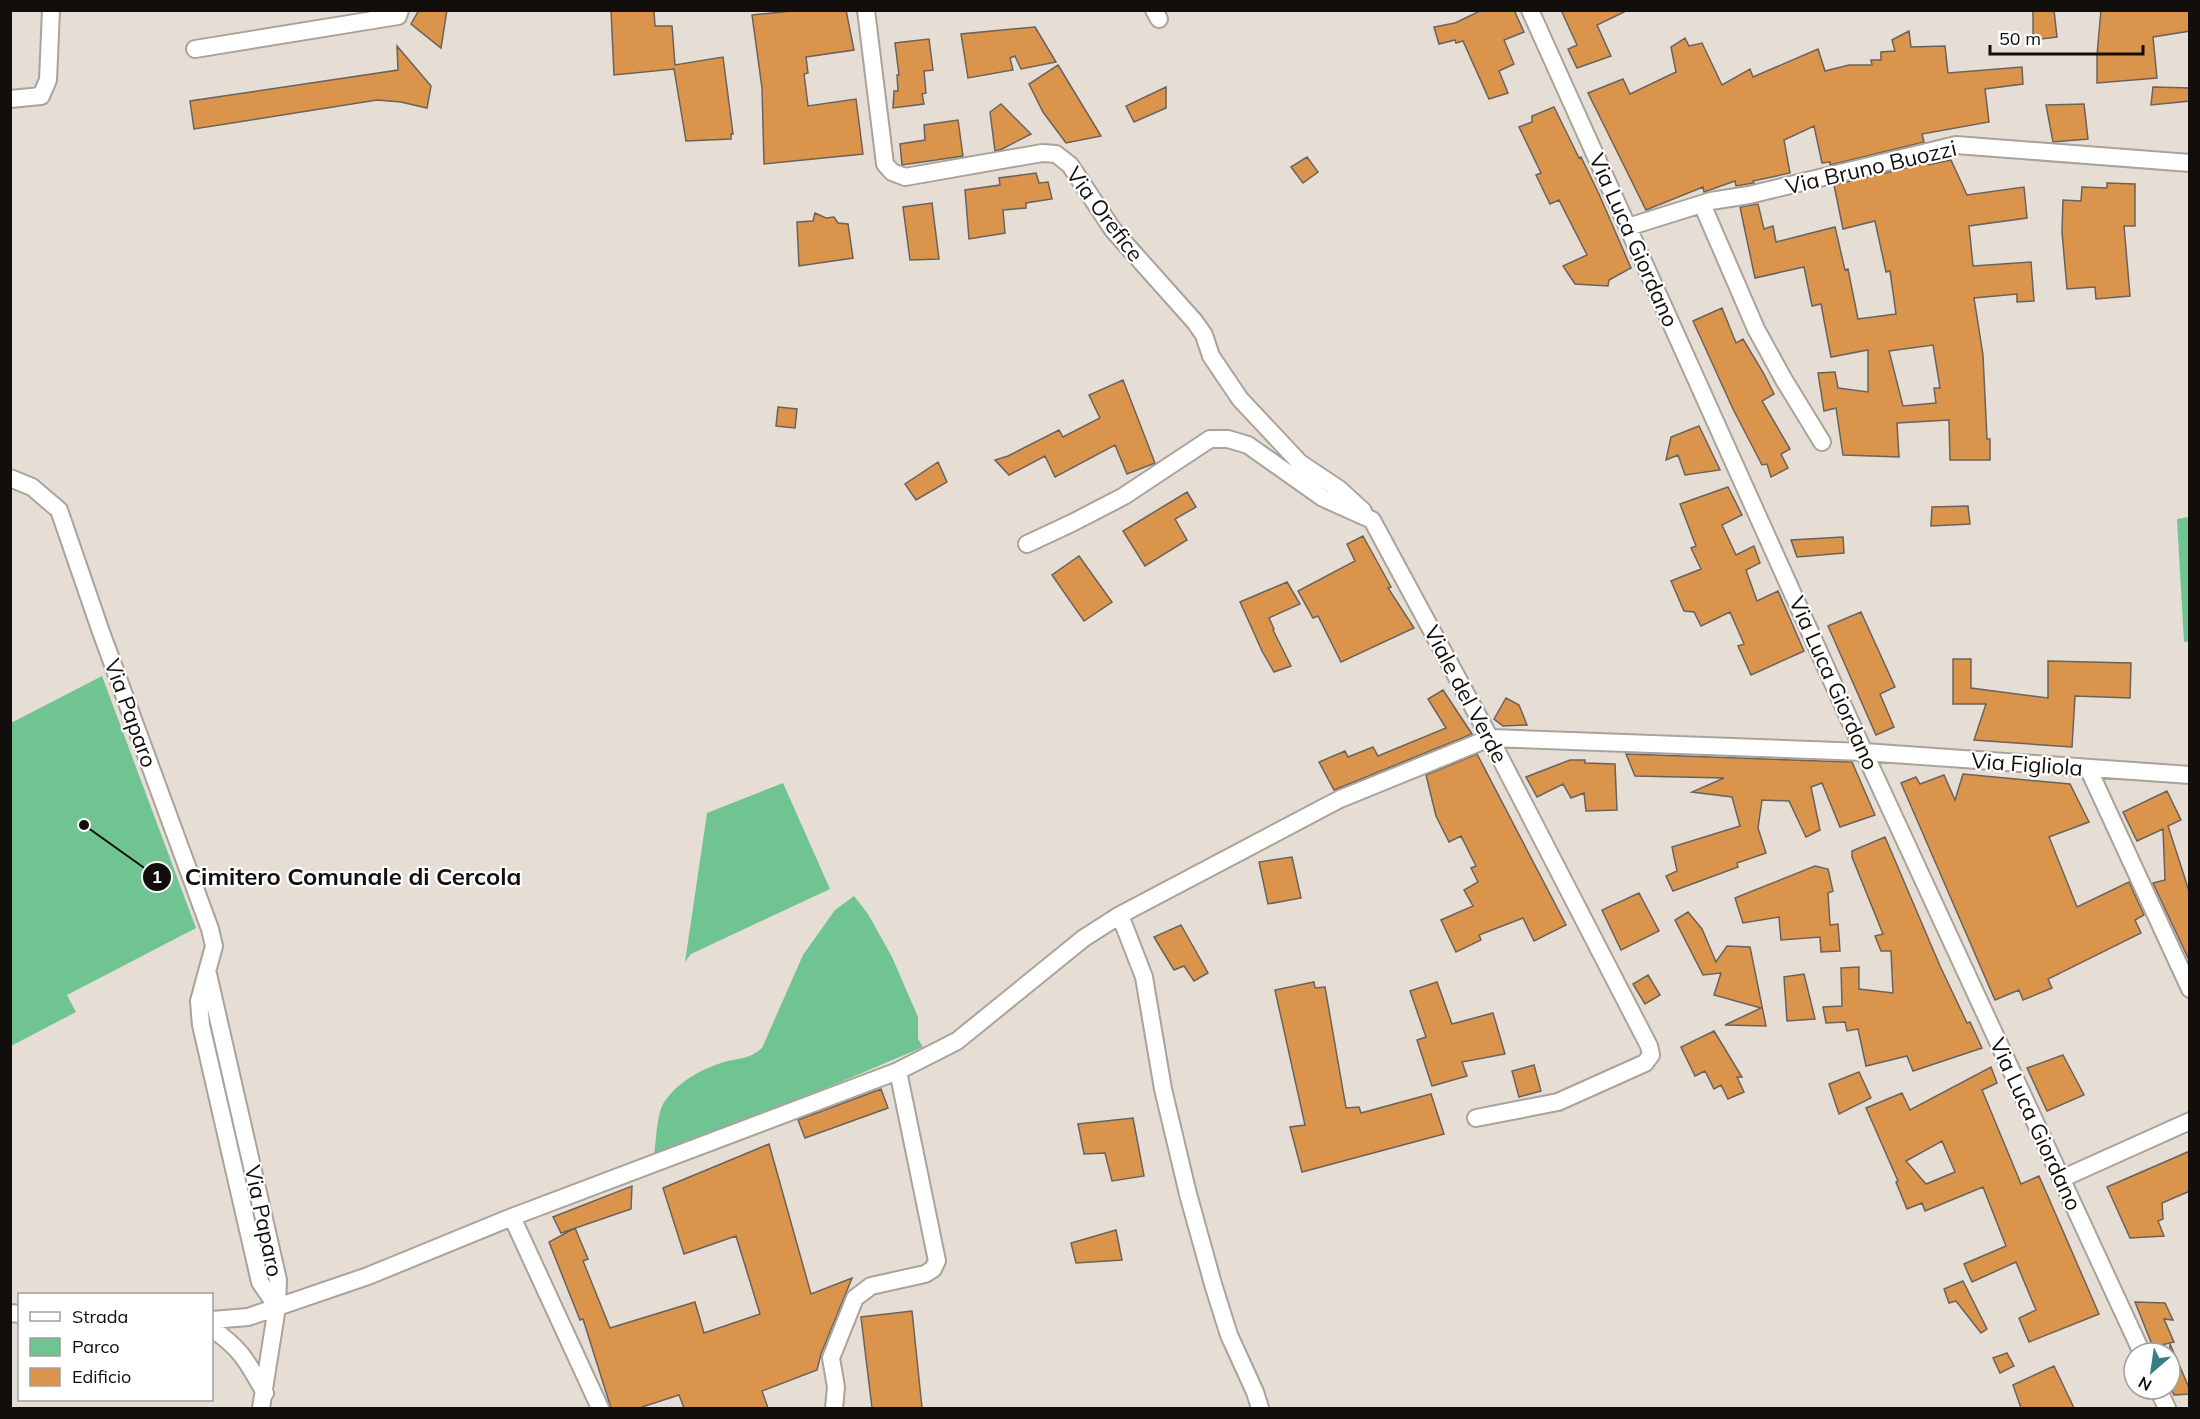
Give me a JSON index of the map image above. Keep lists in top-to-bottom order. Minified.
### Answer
{"streets":{"street":["Via Bruno Buozzi","Via Orefice","Via Luca Giordano","Viale del Verde","Via Paparo","Via Figliola"]},"crossings":[["Via Bruno Buozzi","Via Luca Giordano"],["Via Orefice","Viale del Verde"],["Via Luca Giordano","Via Figliola"],["Viale del Verde","Via Figliola"]],"places":["Cimitero Comunale di Cercola"],"legend":["Strada","Parco","Edificio"],"scale_bar":"50 m","north":"bottom left"}
